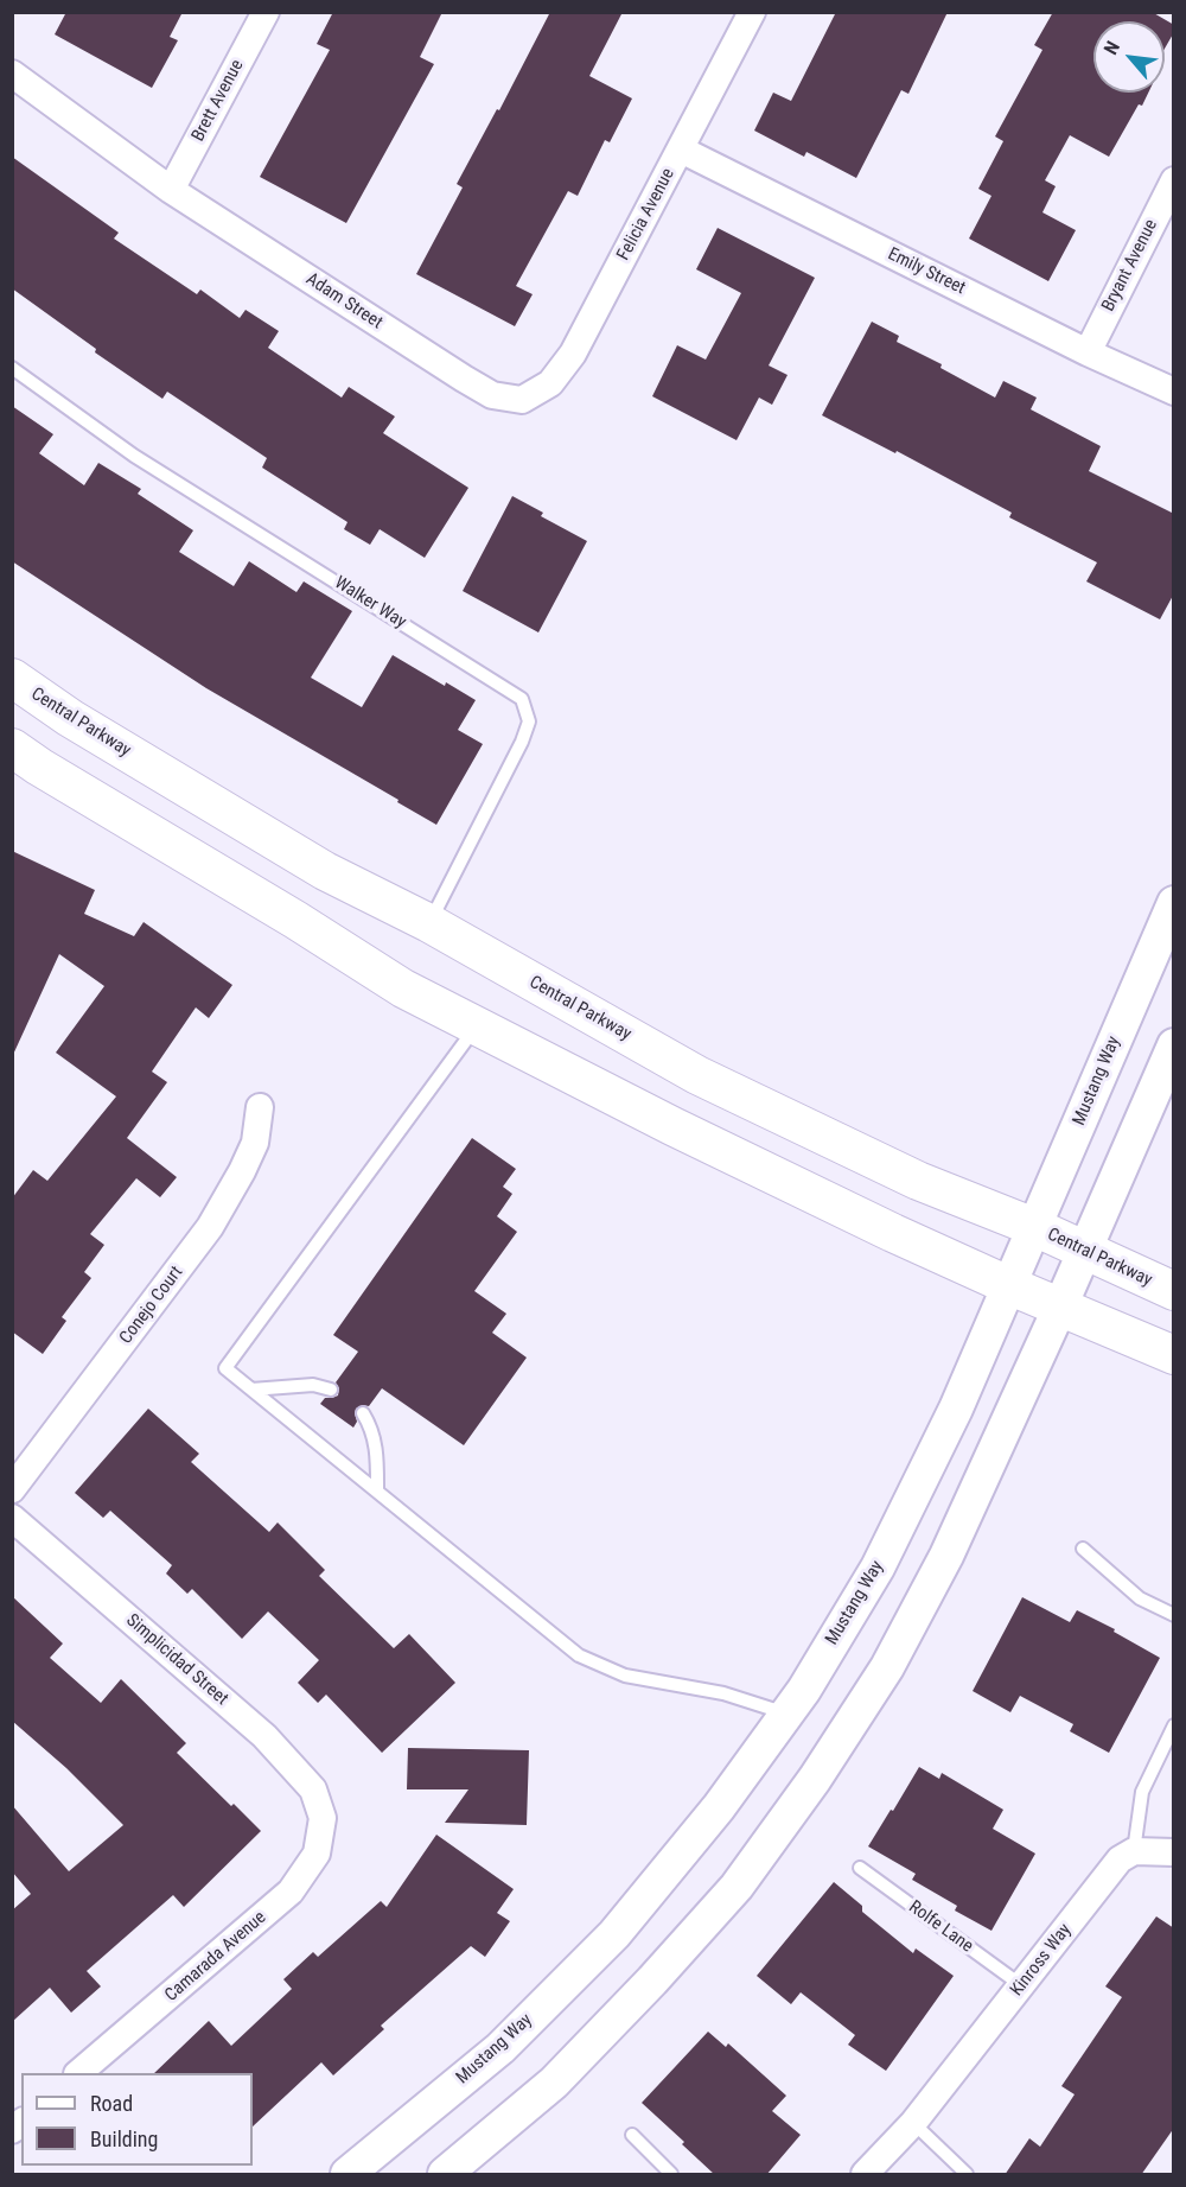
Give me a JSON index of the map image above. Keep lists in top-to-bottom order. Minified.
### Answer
{"streets":{"main road":["Central Parkway"],"street":["Brett Avenue","Felicia Avenue","Bryant Avenue","Emily Street","Adam Street","Mustang Way","Conejo Court","Simplicidad Street","Camarada Avenue","Kinross Way"],"lane":["Walker Way","Rolfe Lane"]},"crossings":[["Brett Avenue","Adam Street"],["Felicia Avenue","Emily Street"],["Felicia Avenue","Adam Street"],["Bryant Avenue","Emily Street"],["Walker Way","Central Parkway"],["Central Parkway","Mustang Way"],["Simplicidad Street","Camarada Avenue"],["Rolfe Lane","Kinross Way"]],"legend":["Road","Building"],"north":"top left"}
